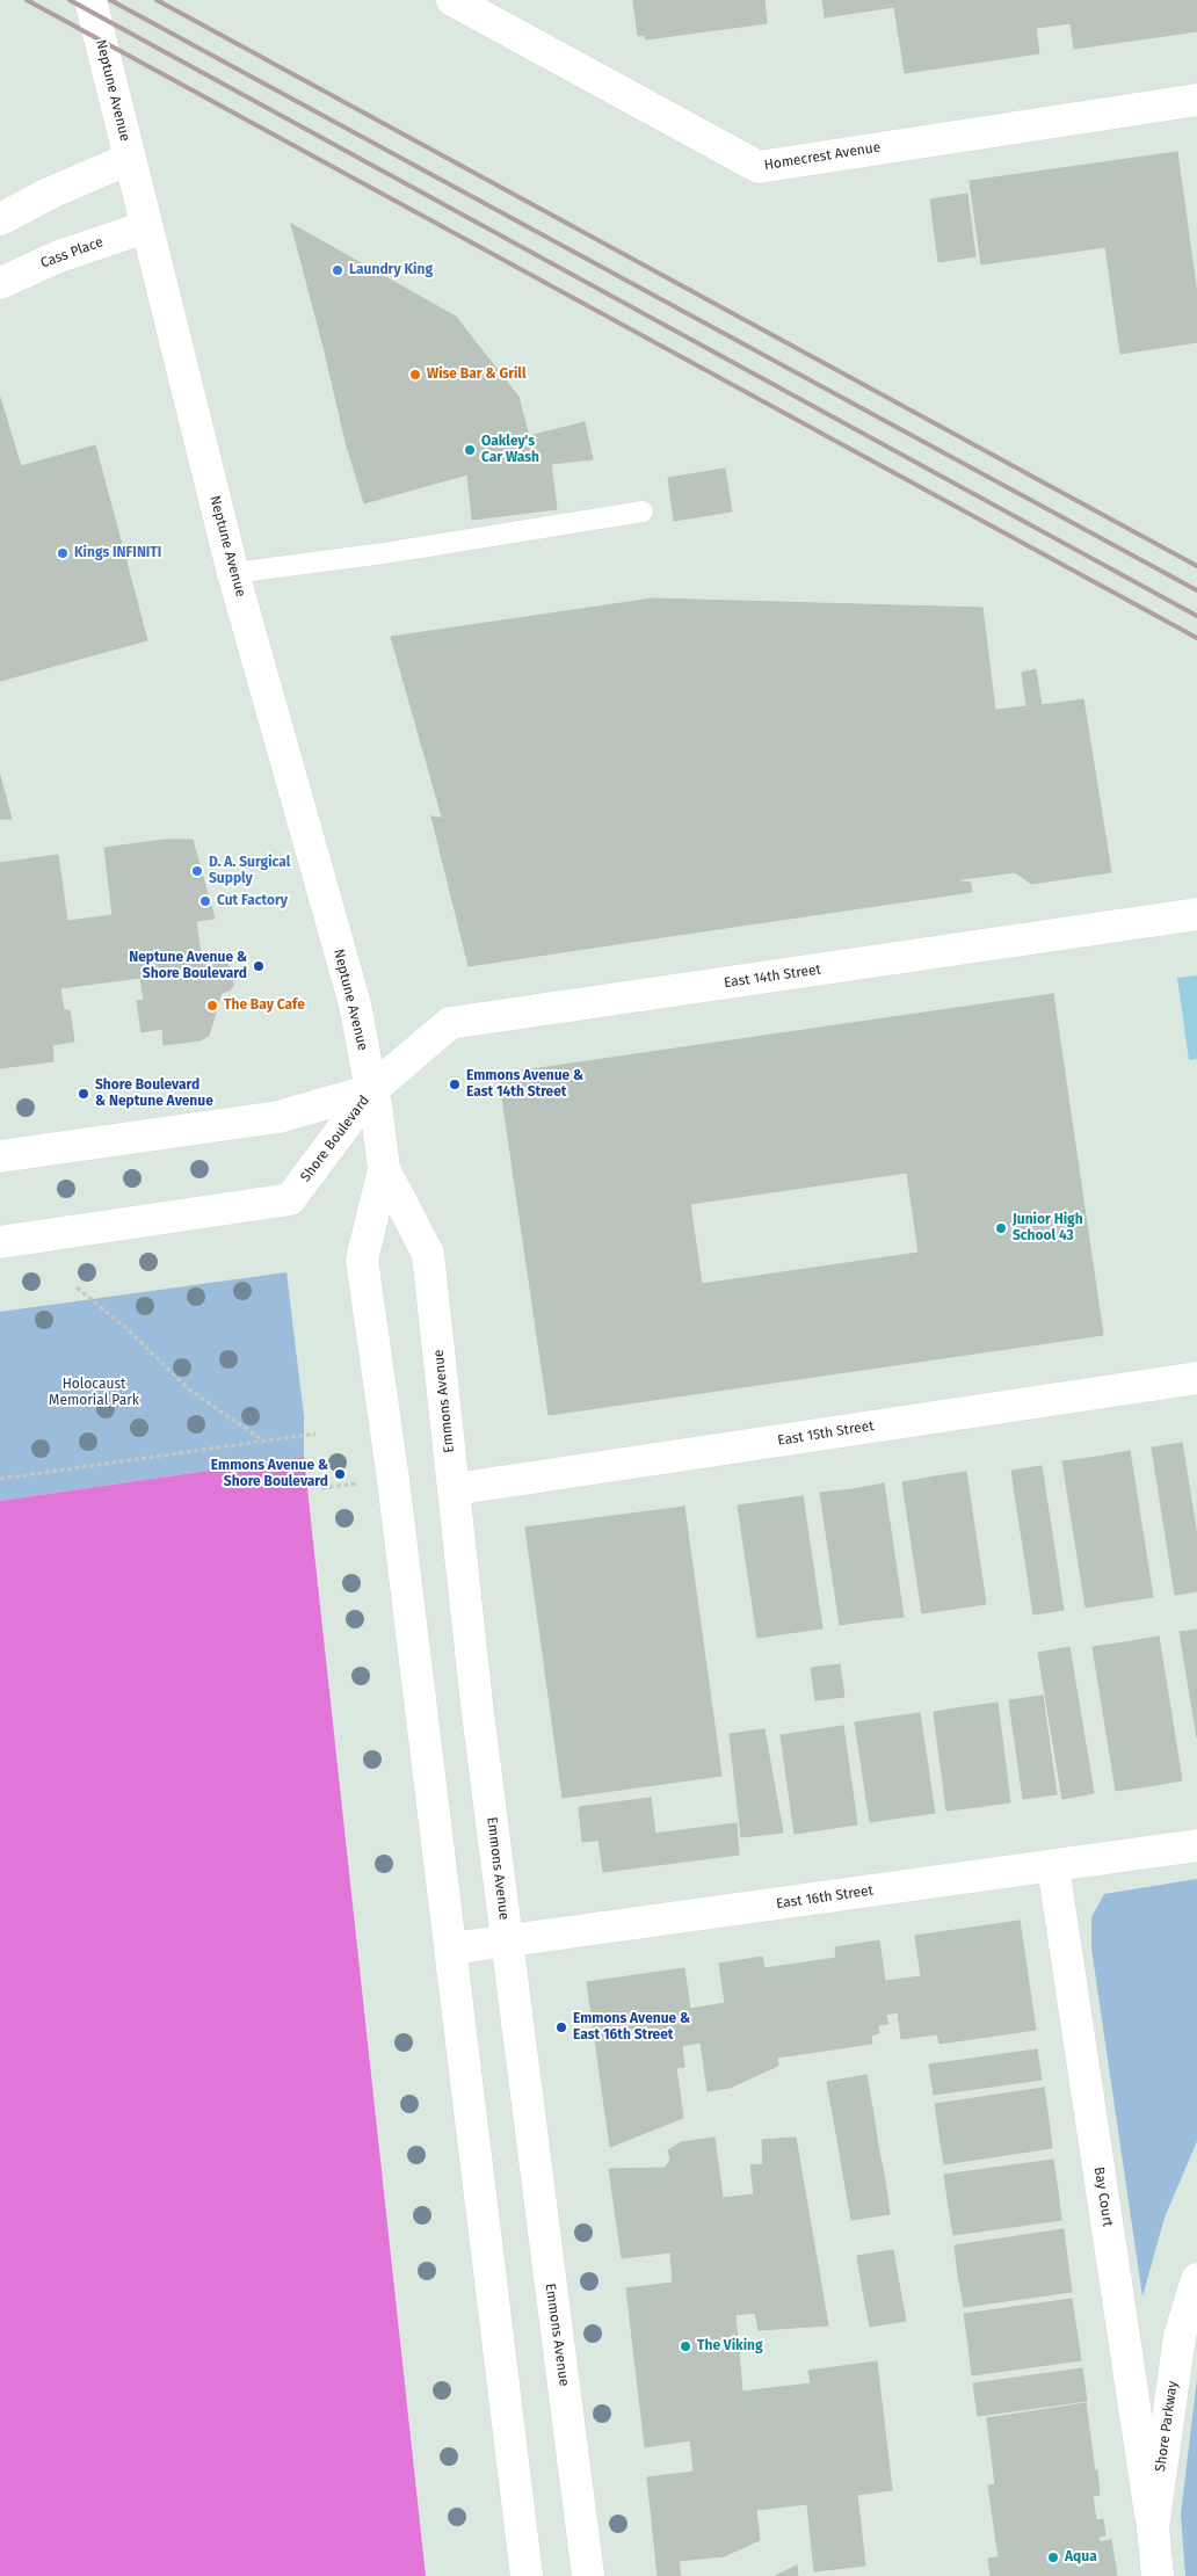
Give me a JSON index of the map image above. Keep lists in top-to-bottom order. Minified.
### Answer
{"streets":{"main road":["Neptune Avenue","Homecrest Avenue","Cass Place","East 14th Street","Shore Boulevard","Emmons Avenue","East 15th Street","East 16th Street","Bay Court","Shore Parkway"]},"crossings":[["Neptune Avenue","Cass Place"],["Neptune Avenue","East 14th Street"],["Neptune Avenue","Shore Boulevard"],["Neptune Avenue","Emmons Avenue"],["East 14th Street","Shore Boulevard"],["East 14th Street","Emmons Avenue"],["Shore Boulevard","Emmons Avenue"],["Emmons Avenue","East 15th Street"],["Emmons Avenue","East 16th Street"],["East 16th Street","Bay Court"],["Bay Court","Shore Parkway"]],"parks":["Holocaust Memorial Park"],"places":["Laundry King","Wise Bar & Grill","Oakley's Car Wash","Kings INFINITI","D. A. Surgical Supply","Cut Factory","Neptune Avenue & Shore Boulevard","The Bay Cafe","Emmons Avenue & East 14th Street","Shore Boulevard & Neptune Avenue","Junior High School 43","Emmons Avenue & Shore Boulevard","Emmons Avenue & East 16th Street","The Viking","Aqua"]}
